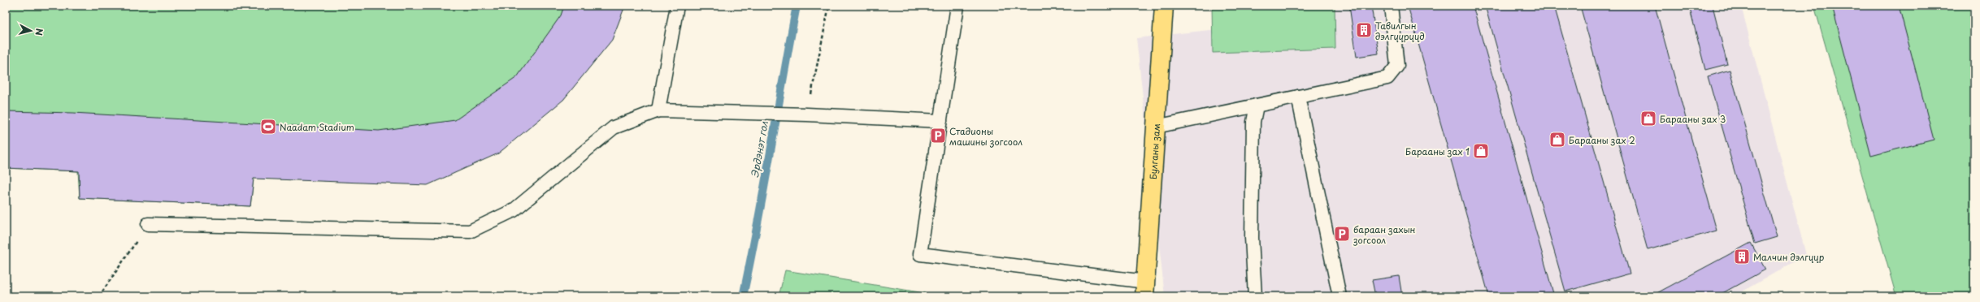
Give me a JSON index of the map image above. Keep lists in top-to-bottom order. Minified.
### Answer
{"streets":{"highway":["Булганы зам"]},"water":["Эрдэнэт гол"],"places":{"building":["Тавилгын дэлгүүрүүд","Малчин дэлгүүр"],"shop":["Барааны зах 3","Барааны зах 2","Барааны зах 1"],"sports":["Naadam Stadium"],"parking":["Стадионы машины зогсоол","бараан захын зогсоол"]},"north":"right"}
